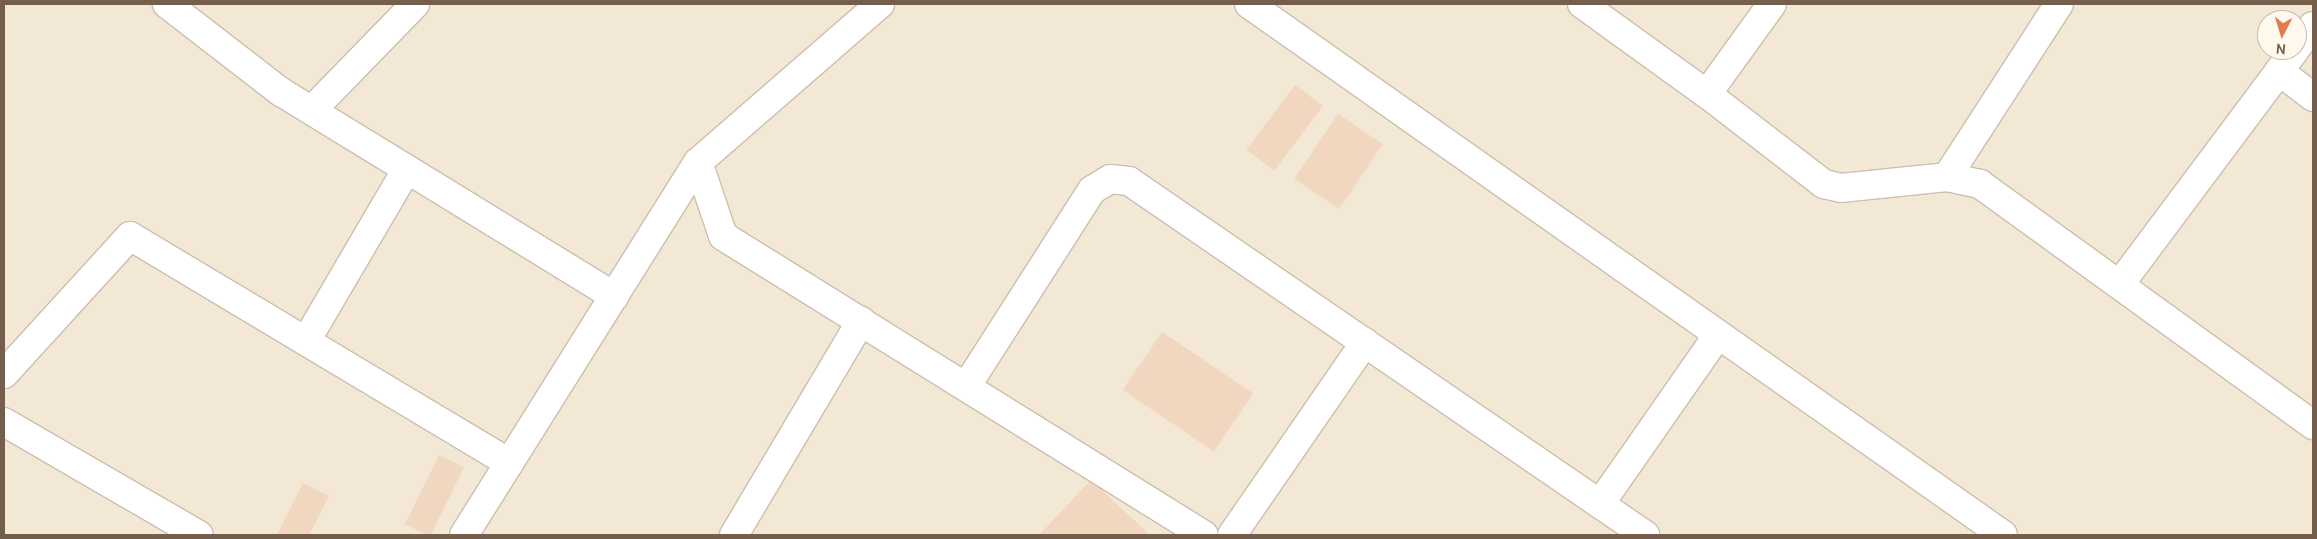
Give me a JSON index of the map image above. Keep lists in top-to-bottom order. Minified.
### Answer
{"north":"bottom"}
